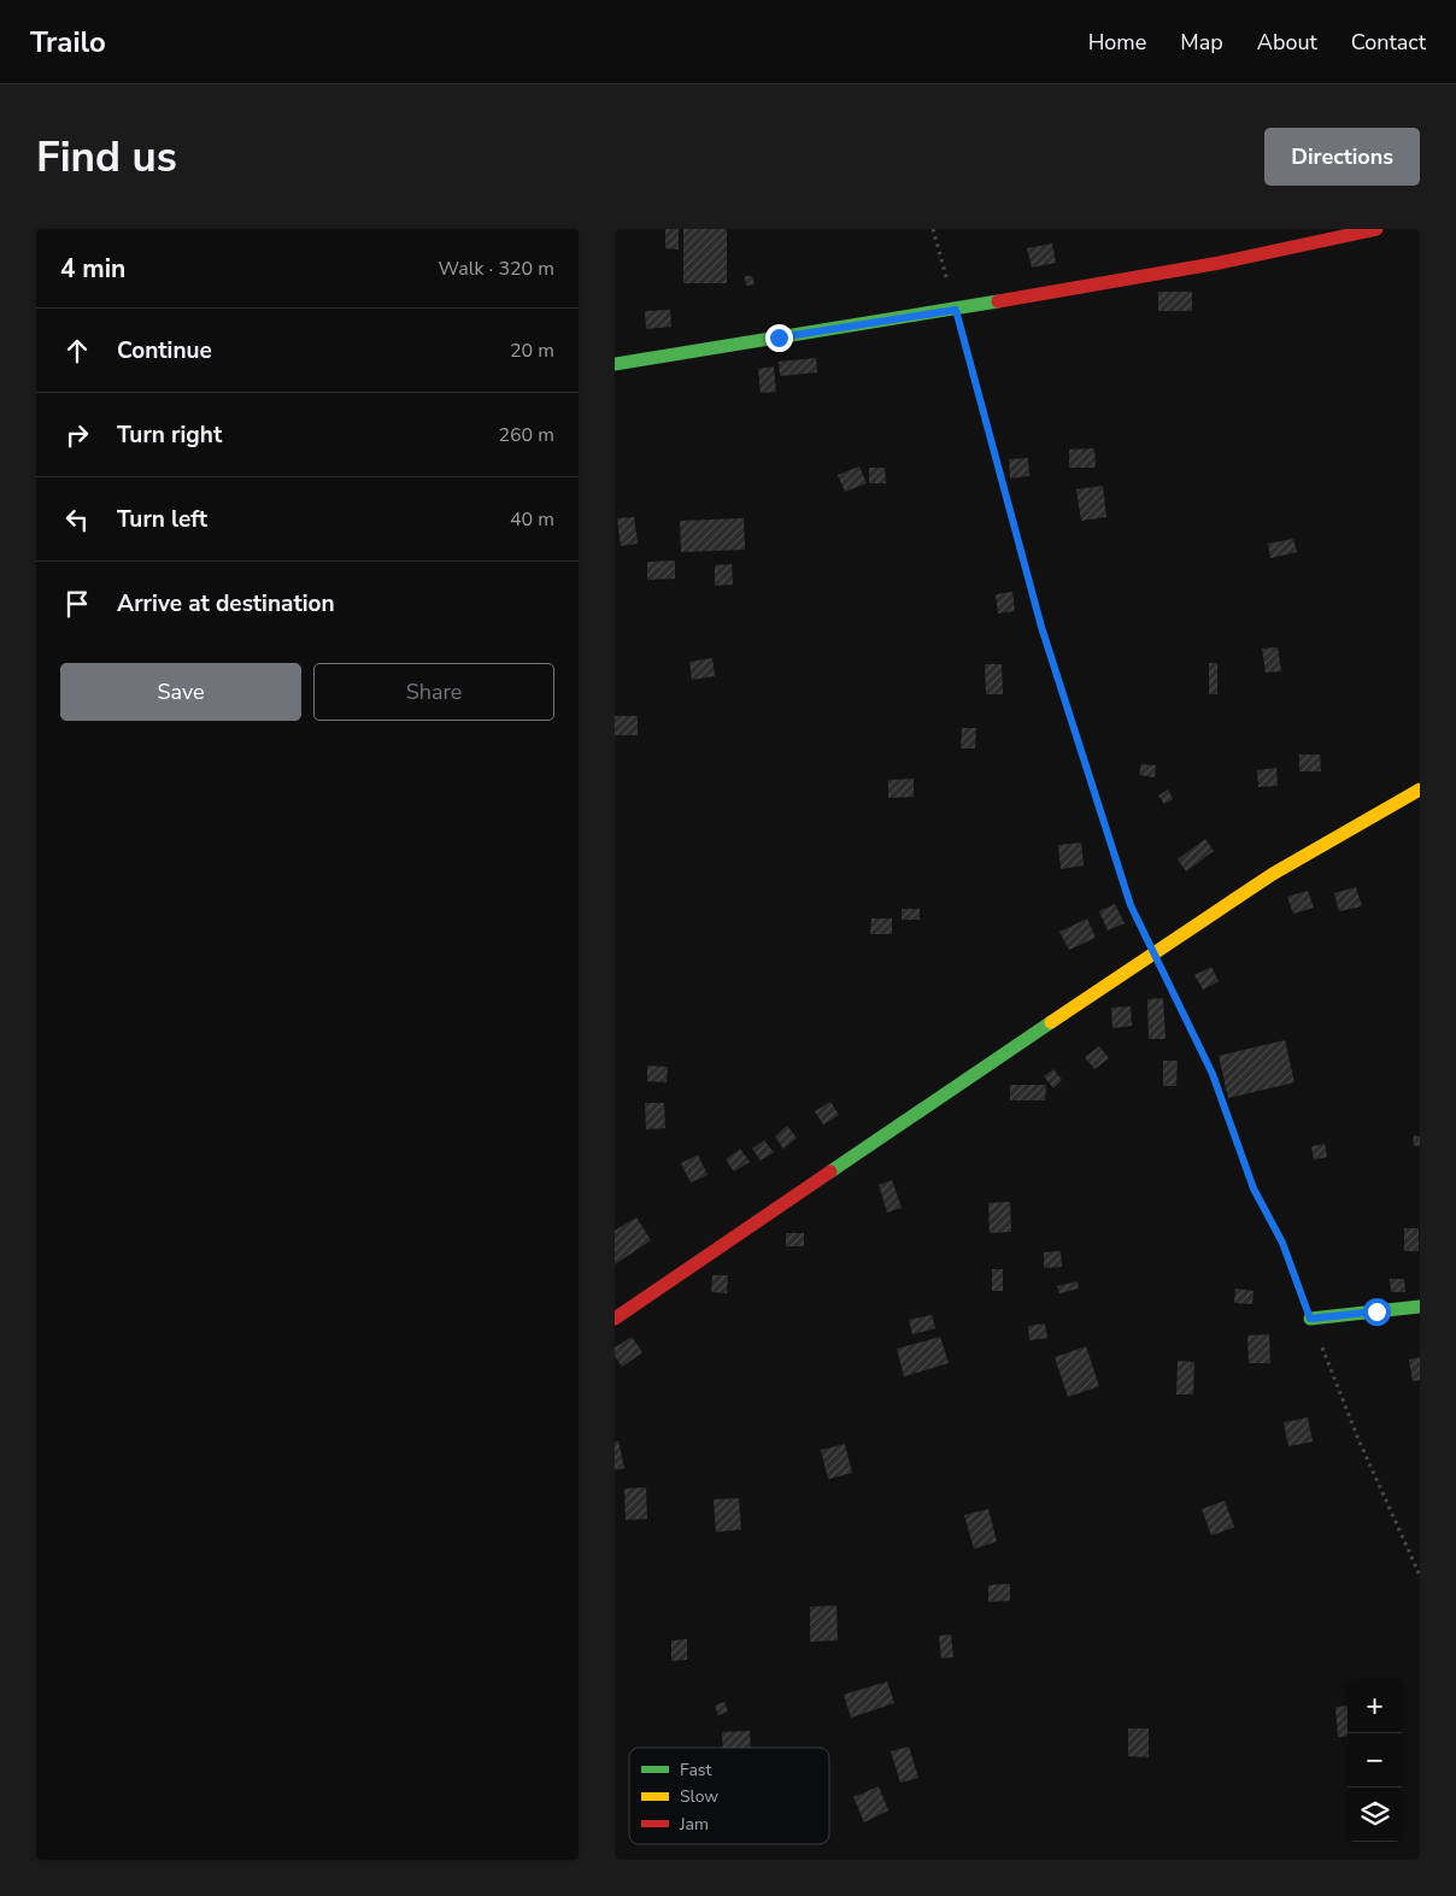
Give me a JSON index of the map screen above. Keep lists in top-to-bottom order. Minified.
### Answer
{"legend":["Fast","Slow","Jam"],"page":{"header":"Trailo","nav":["Home","Map","About","Contact"],"buttons":["Directions",["Save","Share"]],"title":"Find us","heading":["4 min","Walk · 320 m"],"list":[["Continue","20 m"],["Turn right","260 m"],["Turn left","40 m"],"Arrive at destination"],"map_buttons":["+","−"]}}
